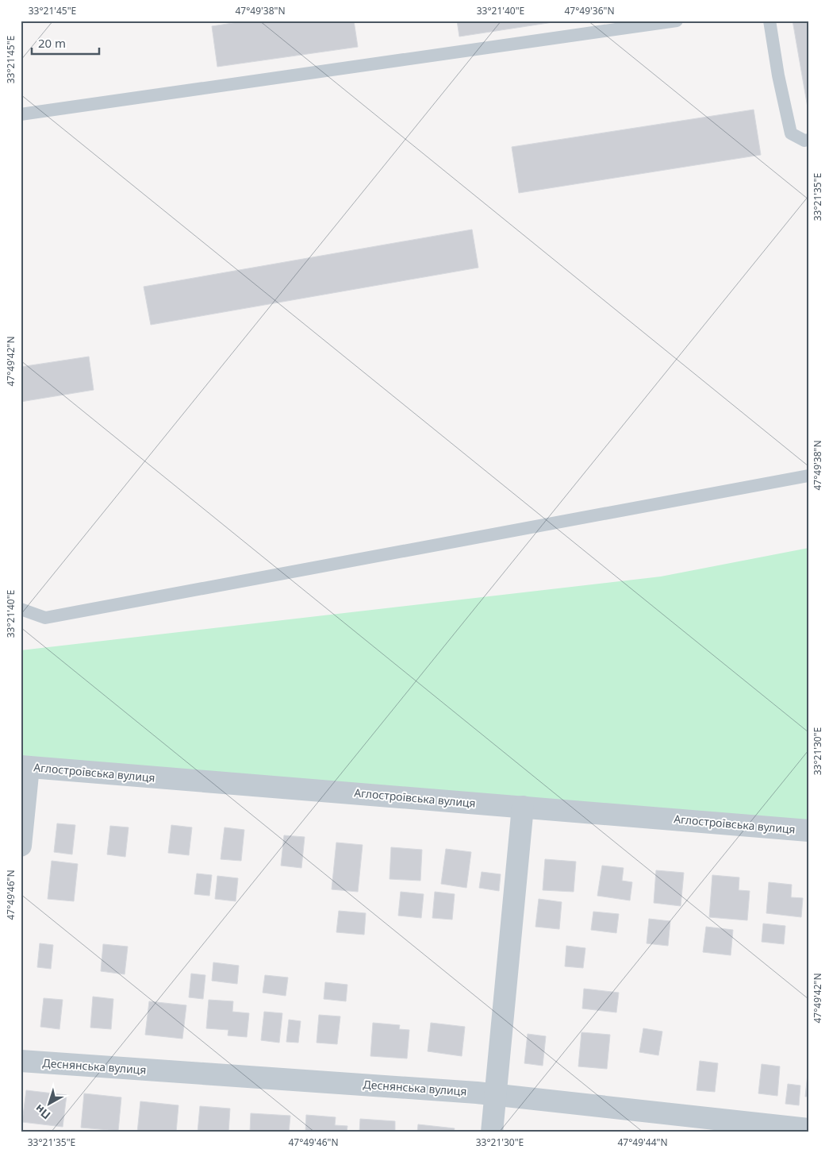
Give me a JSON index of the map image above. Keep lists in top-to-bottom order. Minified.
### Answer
{"streets":{"street":["Аглостроївська вулиця","Деснянська вулиця"]},"scale_bar":"20 m","north":"bottom left","coordinates":["33°21'45\"E","47°49'38\"N","33°21'40\"E","47°49'36\"N","33°21'35\"E","47°49'42\"N","33°21'30\"E","47°49'46\"N","47°49'44\"N"]}
